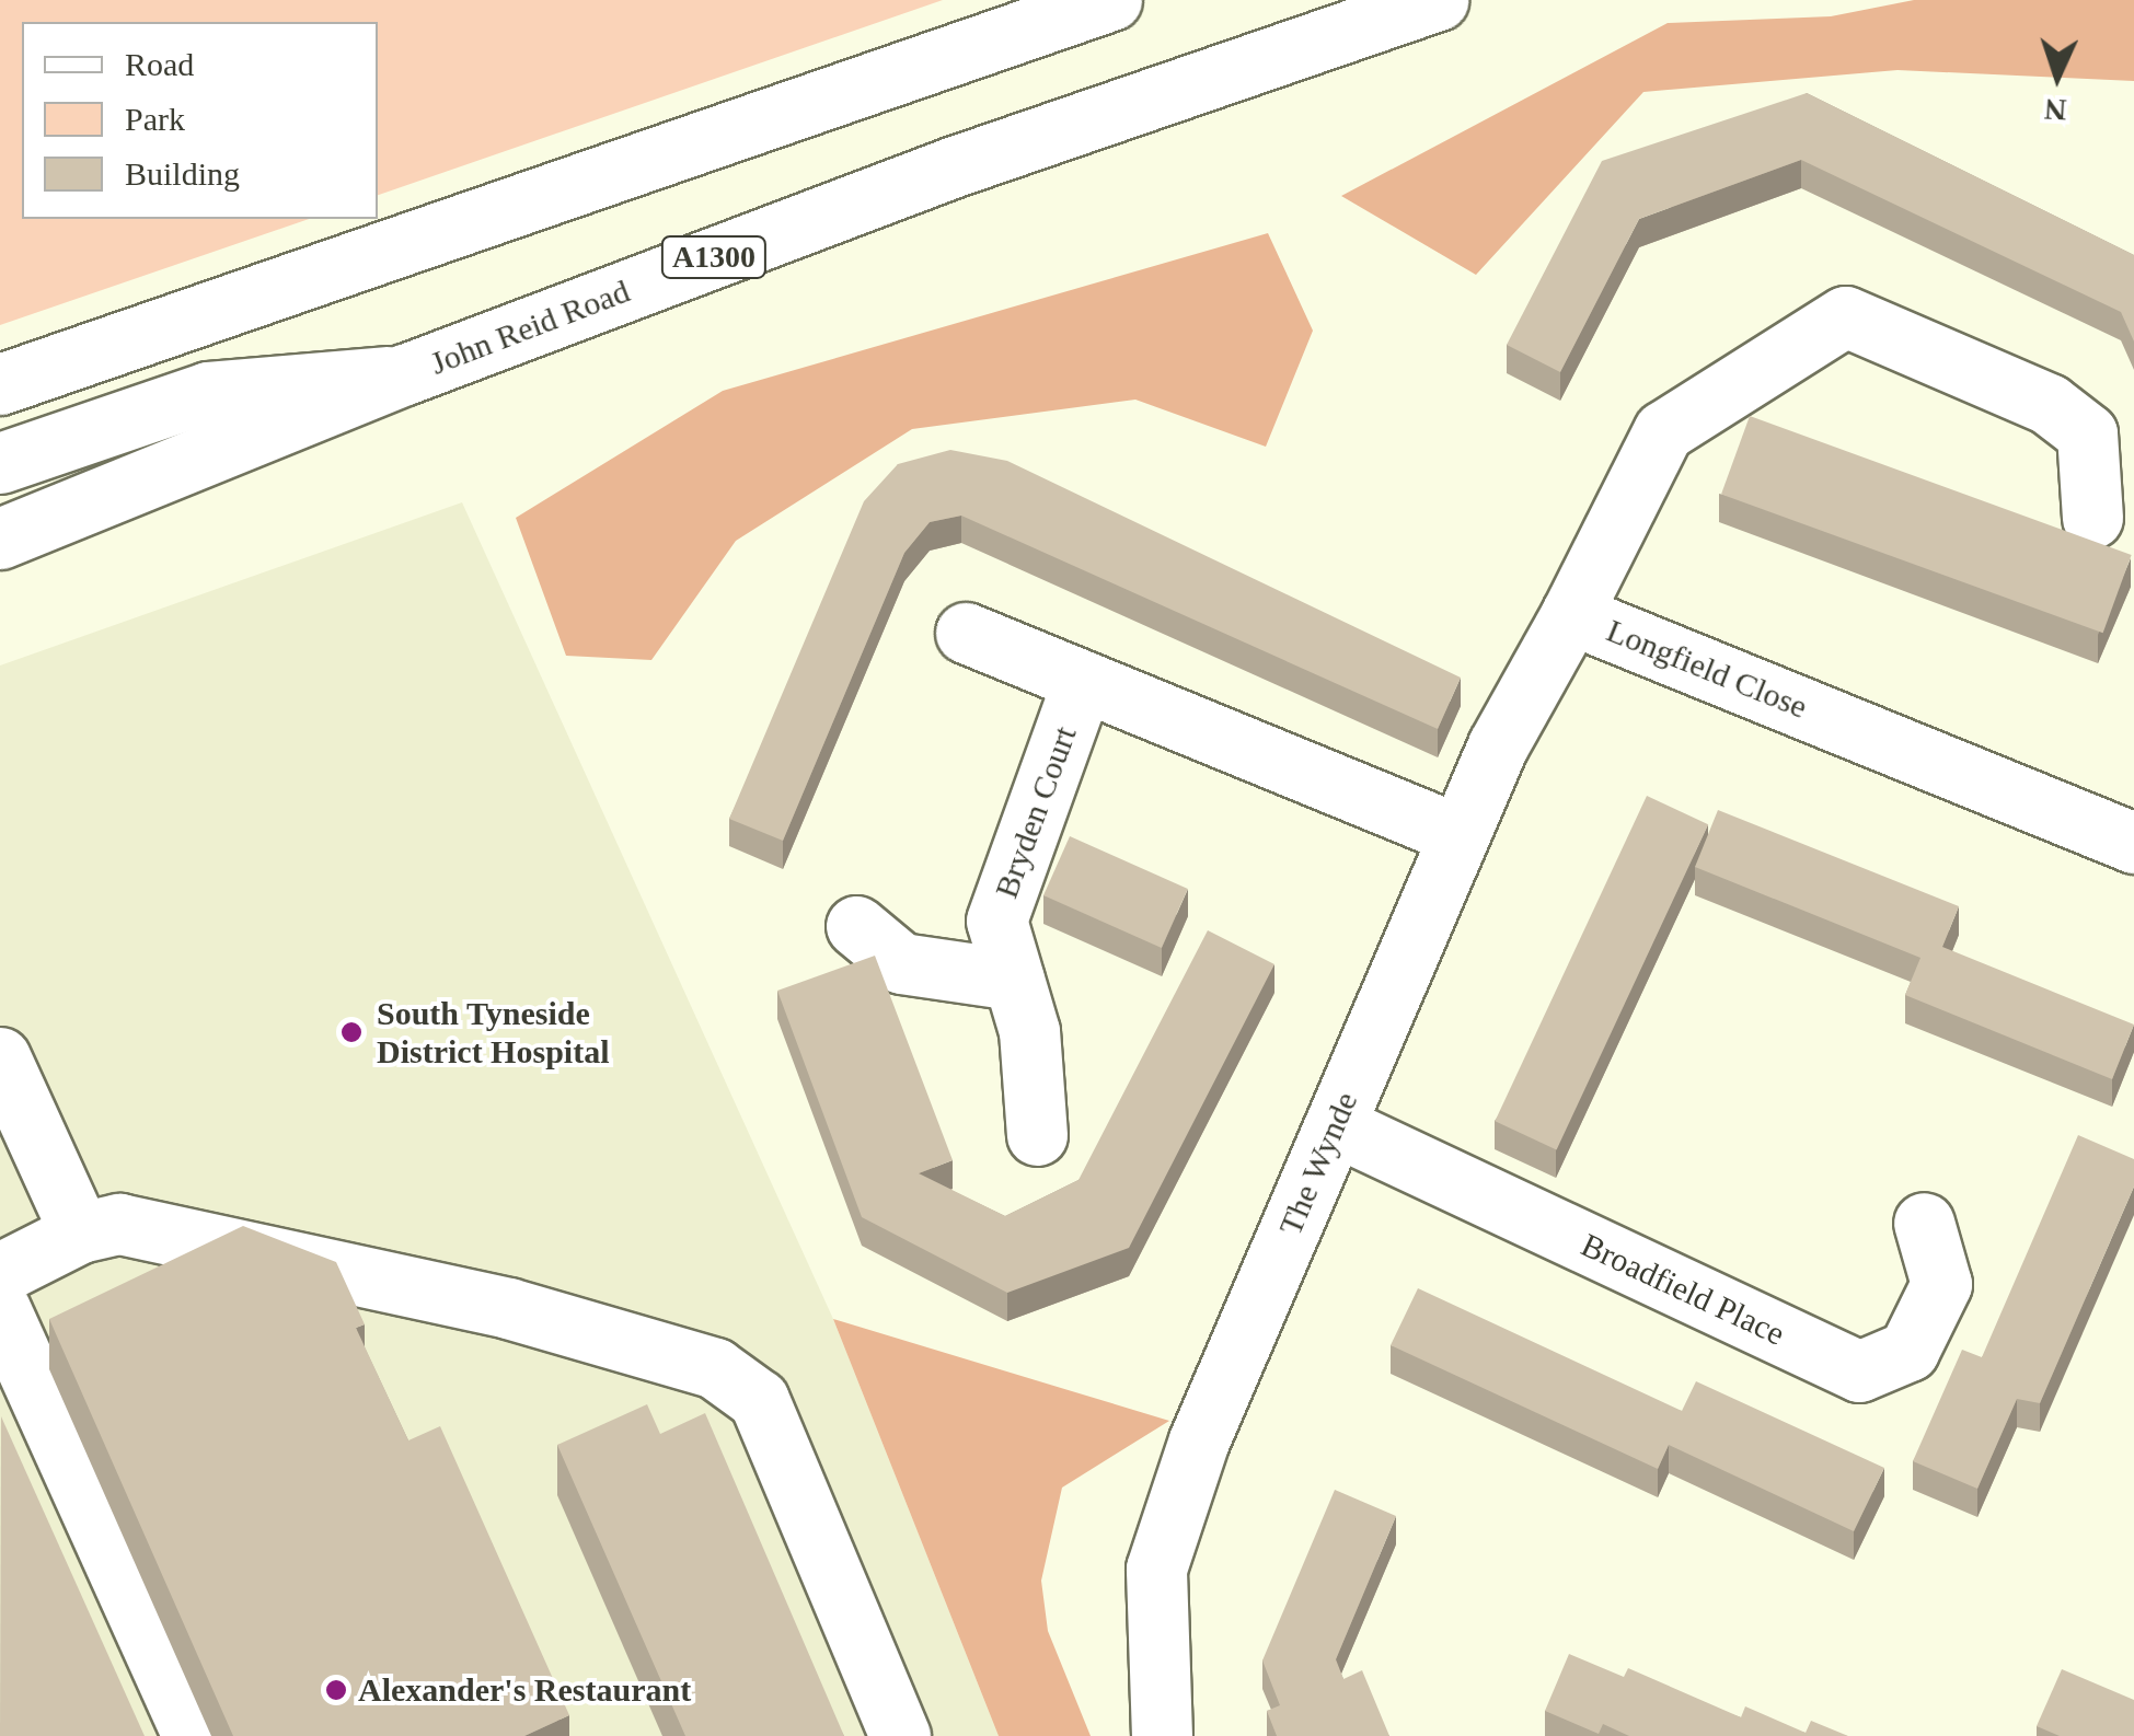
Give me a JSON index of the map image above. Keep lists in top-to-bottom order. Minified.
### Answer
{"streets":{"main road":["A1300","John Reid Road","Longfield Close","Bryden Court","The Wynde","Broadfield Place"]},"crossings":[["Longfield Close","The Wynde"],["Bryden Court","The Wynde"],["The Wynde","Broadfield Place"]],"places":["South Tyneside District Hospital","Alexander's Restaurant"],"legend":["Road","Park","Building"],"north":"bottom"}
